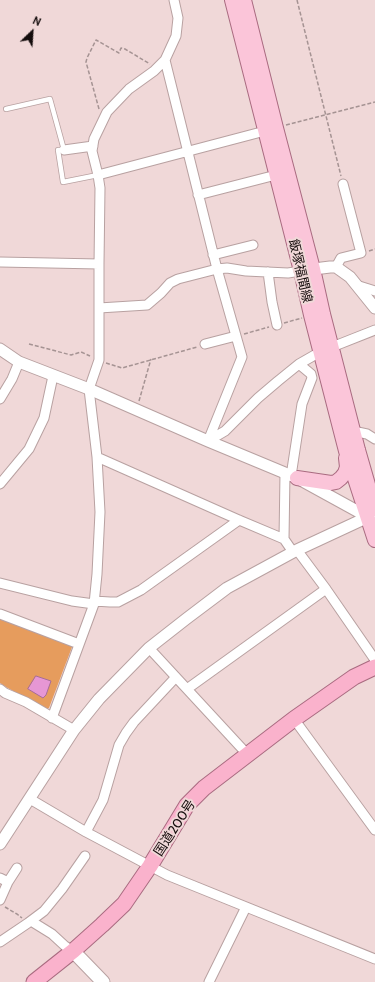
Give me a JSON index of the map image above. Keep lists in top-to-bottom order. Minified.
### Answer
{"streets":{"highway":["国道200号"],"main road":["飯塚福間線"]},"north":"top right"}
